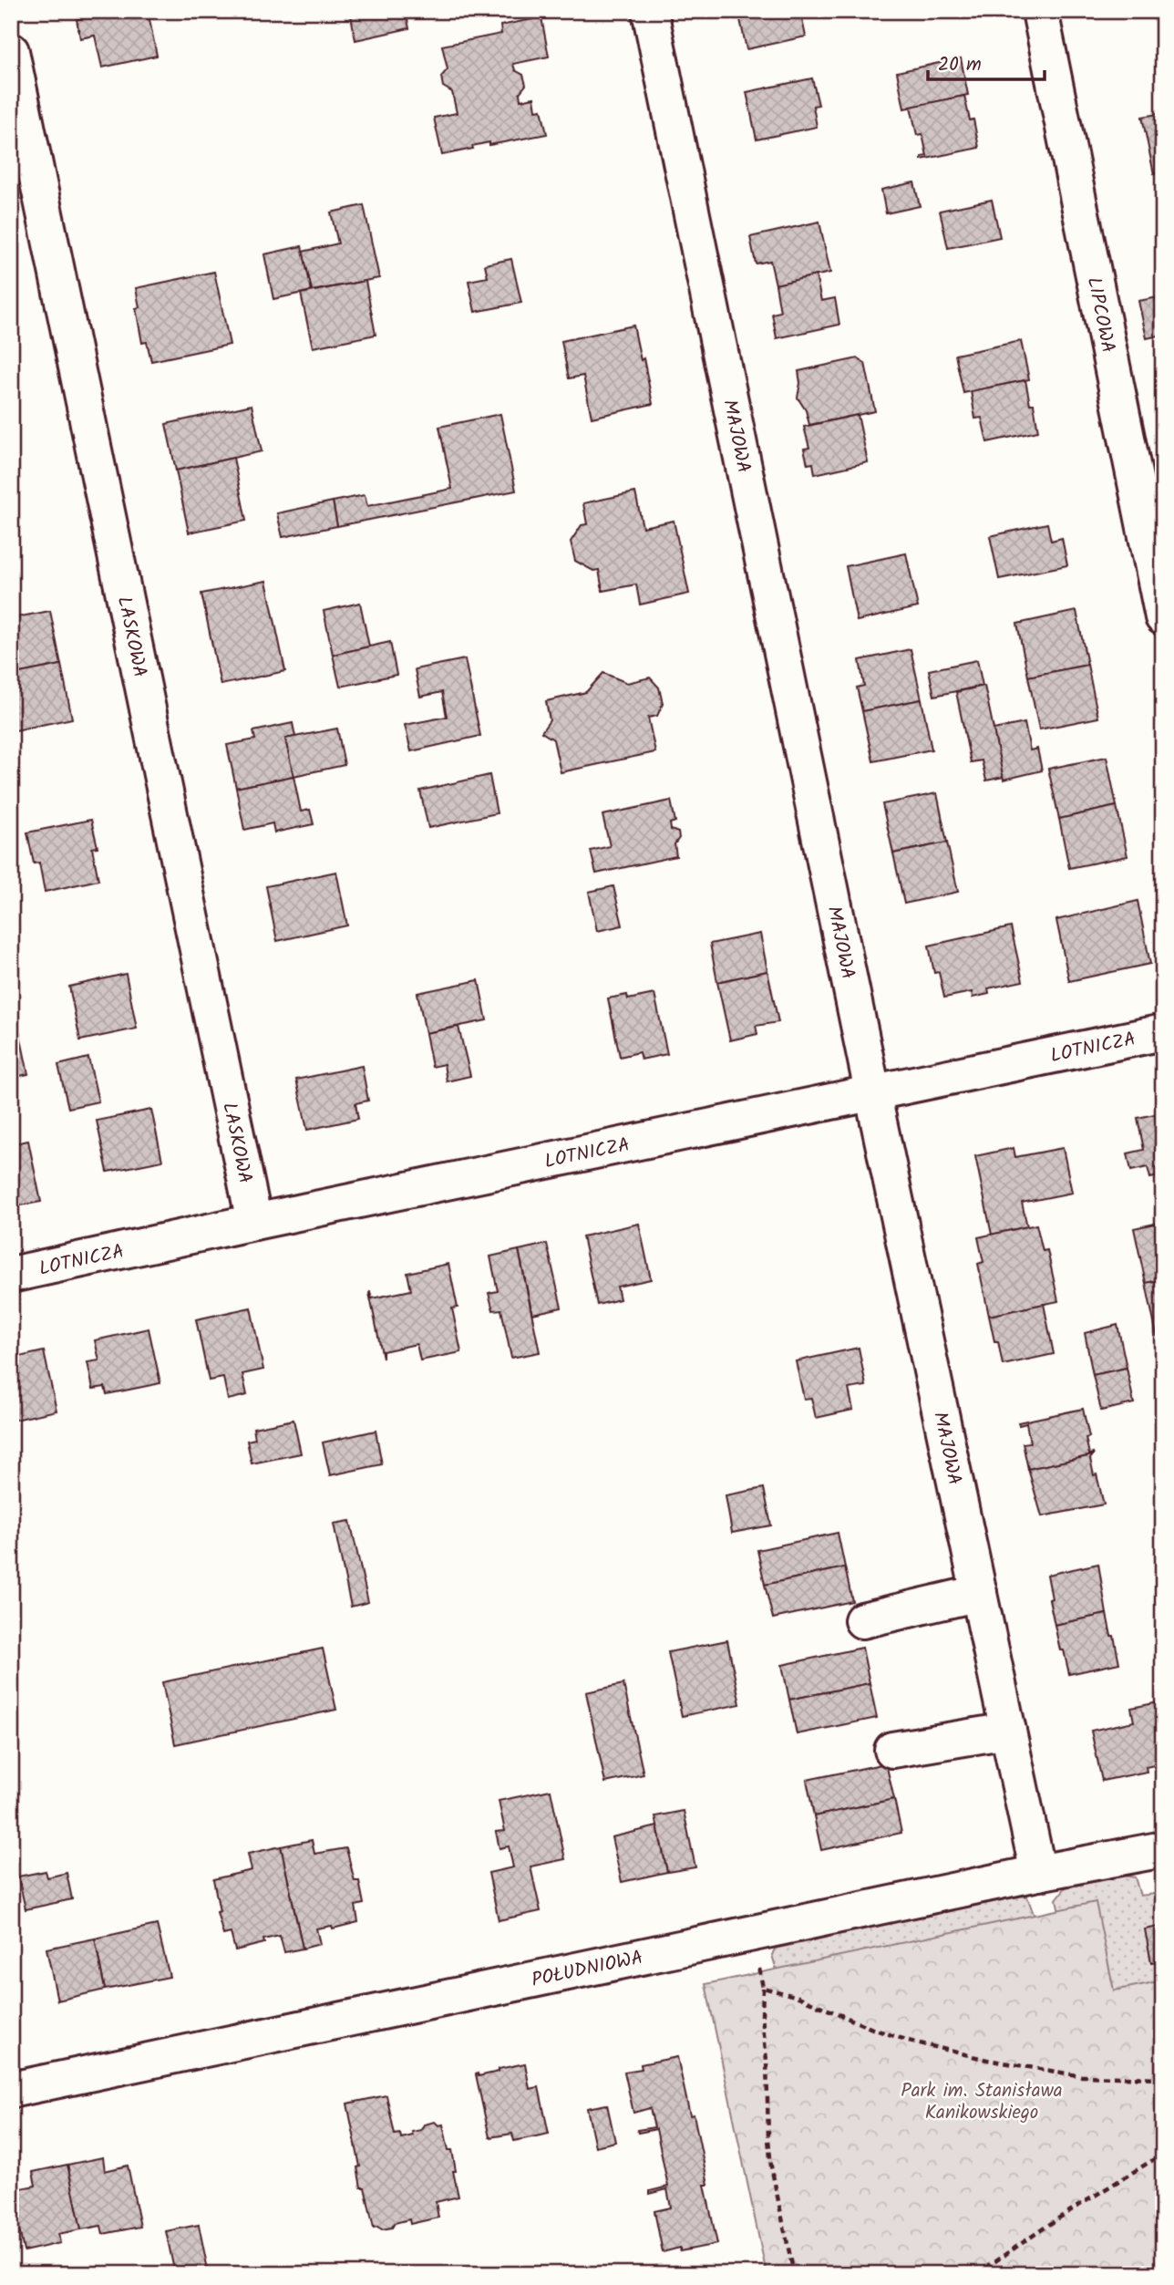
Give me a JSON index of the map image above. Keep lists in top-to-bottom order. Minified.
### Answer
{"streets":{"street":["LIPCOWA","MAJOWA","LASKOWA","LOTNICZA","POŁUDNIOWA"]},"crossings":[["MAJOWA","LOTNICZA"],["MAJOWA","POŁUDNIOWA"],["LASKOWA","LOTNICZA"]],"parks":["Park im. Stanisława Kanikowskiego"],"scale_bar":"20 m"}
